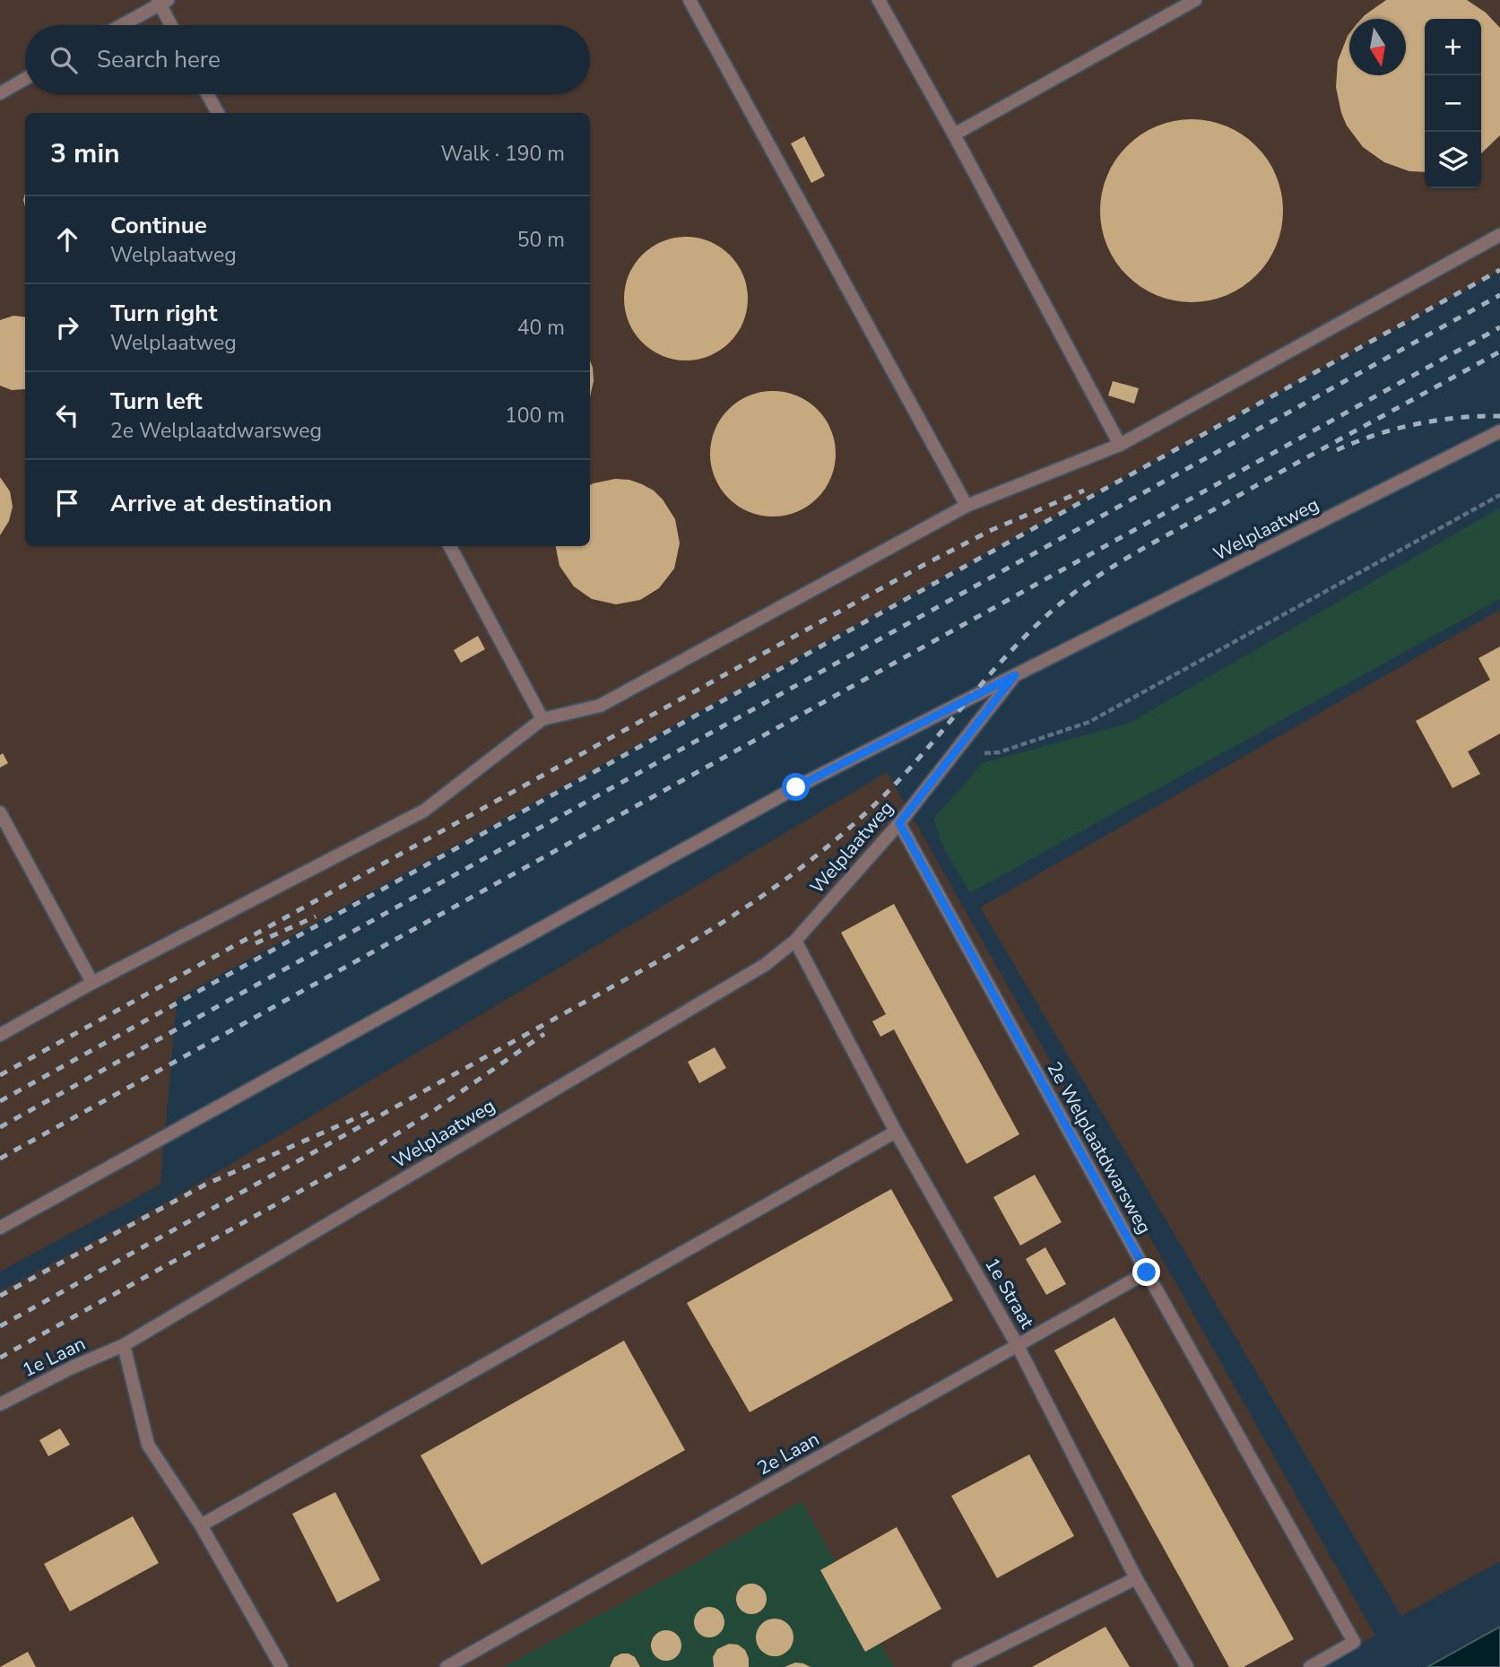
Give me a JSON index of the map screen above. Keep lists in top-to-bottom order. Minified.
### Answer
{"streets":{"lane":["Welplaatweg","2e Welplaatdwarsweg","1e Straat","1e Laan","2e Laan"]},"crossings":[["Welplaatweg","2e Welplaatdwarsweg"],["Welplaatweg","1e Straat"],["Welplaatweg","1e Laan"],["2e Welplaatdwarsweg","2e Laan"],["1e Straat","2e Laan"]],"north":"bottom","page":{"map_buttons":["+","−"],"search":"Search here","heading":["3 min","Walk · 190 m"],"list":[["Continue","Welplaatweg","50 m"],["Turn right","Welplaatweg","40 m"],["Turn left","2e Welplaatdwarsweg","100 m"],"Arrive at destination"]}}
